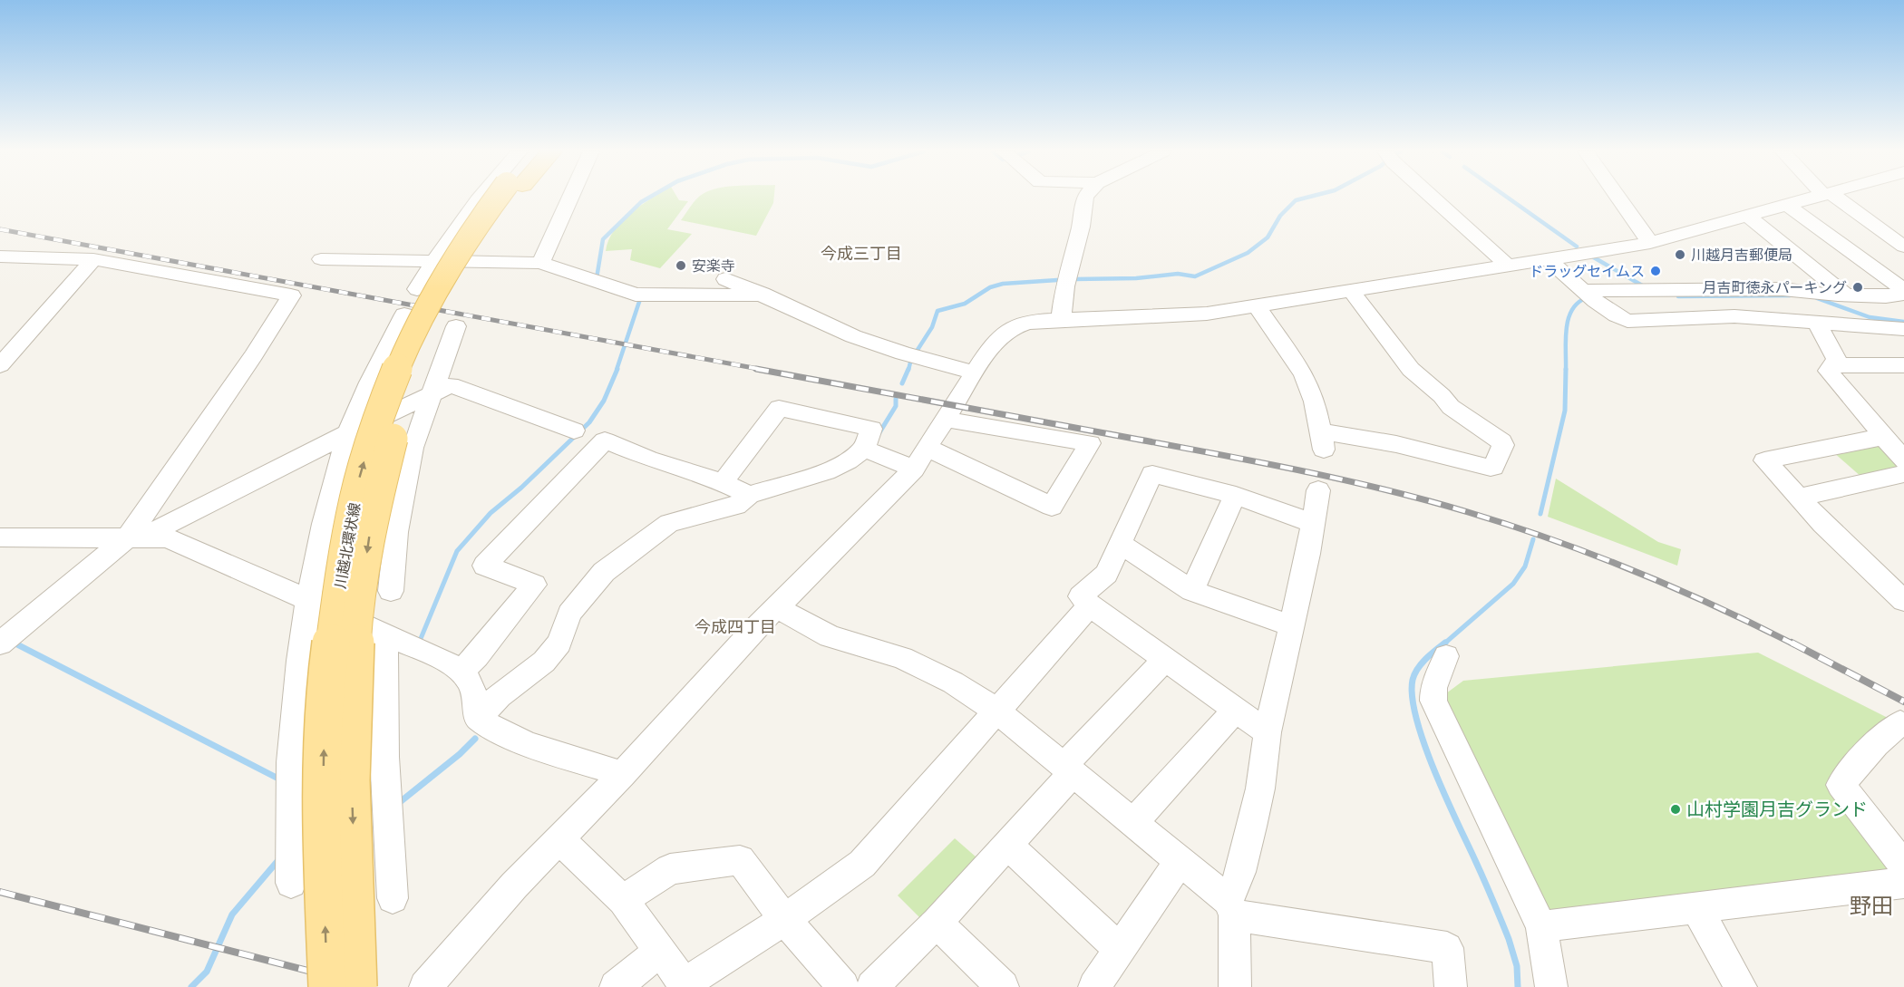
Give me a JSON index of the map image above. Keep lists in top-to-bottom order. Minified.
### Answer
{"streets":{"main road":["川越北環状線"]},"districts":["今成三丁目","今成四丁目","野田"],"places":["川越月吉郵便局","安楽寺","ドラッグセイムス","月吉町徳永パーキング","山村学園月吉グランド"]}
